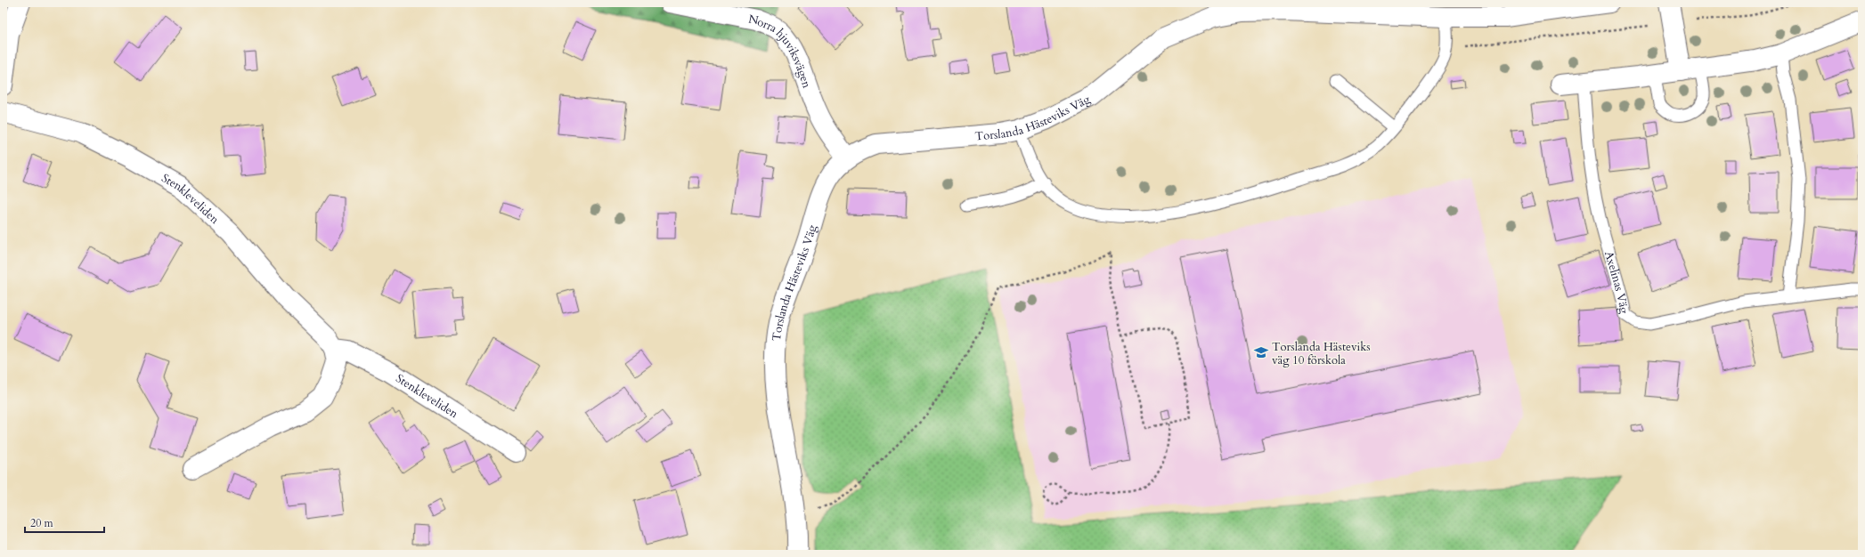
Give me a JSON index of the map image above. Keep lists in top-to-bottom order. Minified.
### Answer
{"streets":{"street":["Norra hjuviksvägen","Torslanda Hästeviks Väg","Stenkleveliden"],"lane":["Axelinas Väg"]},"crossings":[["Norra hjuviksvägen","Torslanda Hästeviks Väg"]],"places":{"school or university":["Torslanda Hästeviks väg 10 förskola"]},"scale_bar":"20 m"}
